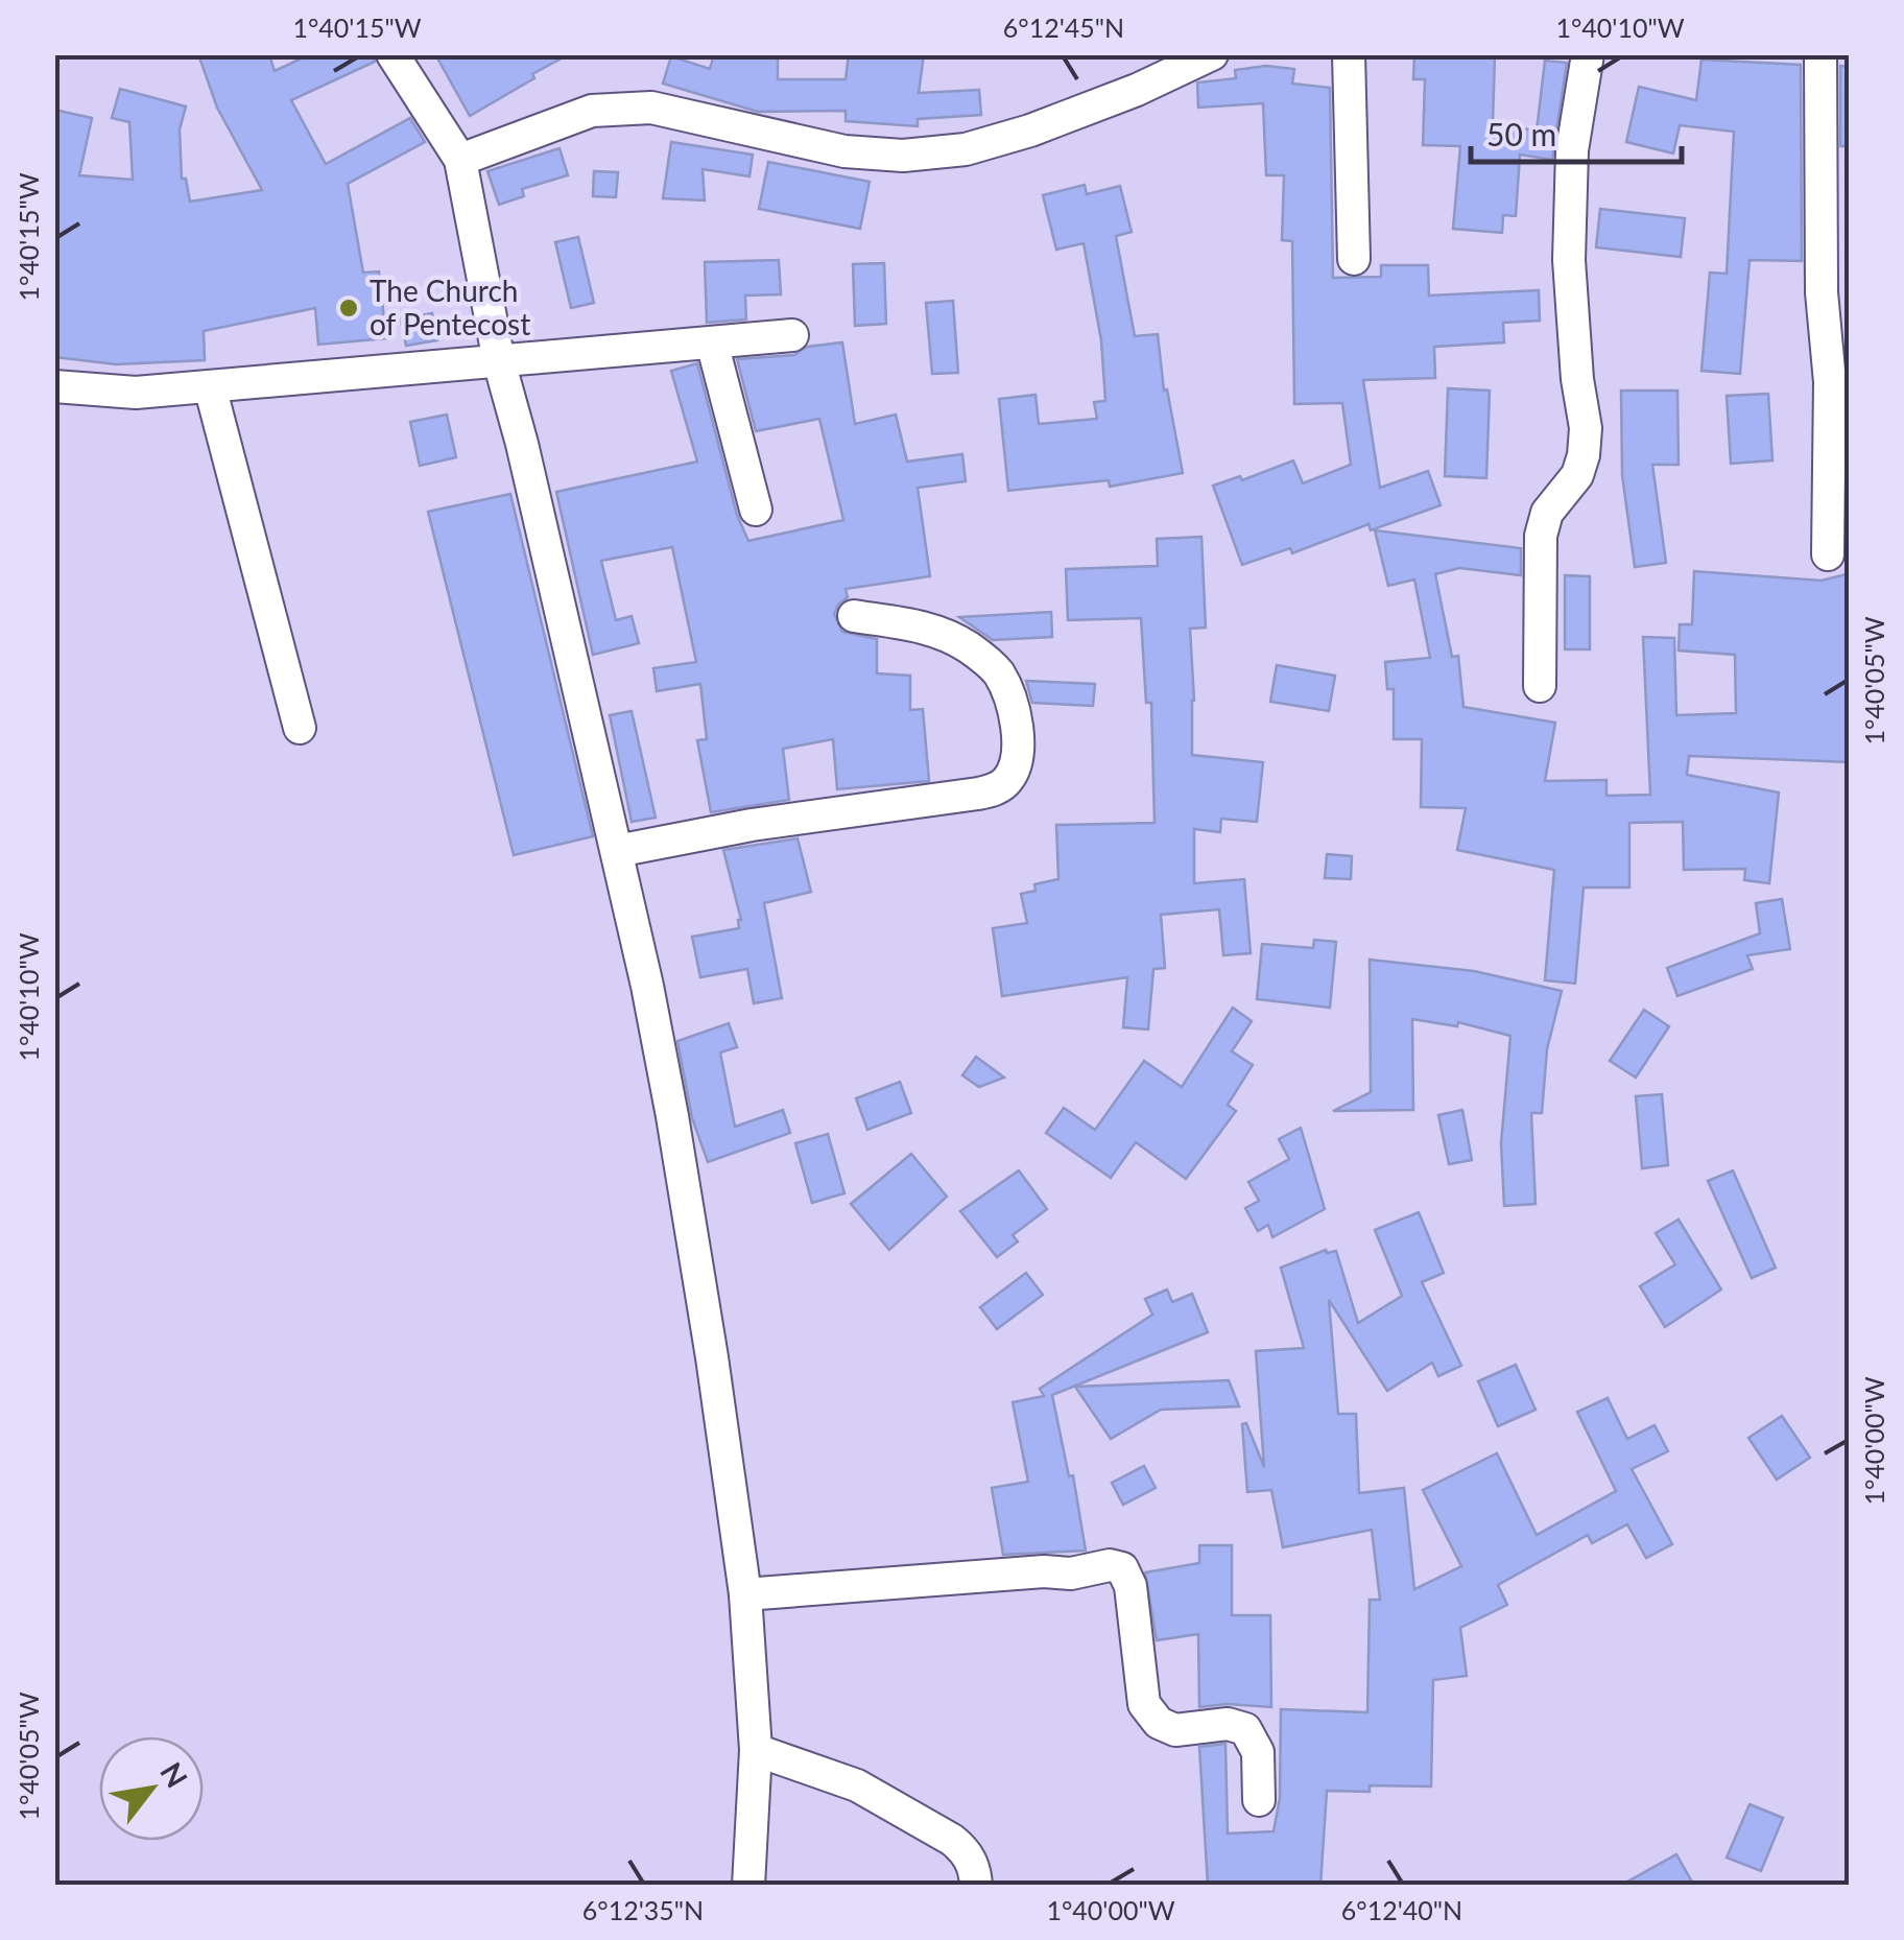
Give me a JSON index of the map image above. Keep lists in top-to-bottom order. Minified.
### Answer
{"places":["The Church of Pentecost"],"scale_bar":"50 m","north":"top right","coordinates":["1°40'15\"W","6°12'45\"N","1°40'10\"W","1°40'05\"W","1°40'00\"W","6°12'35\"N","6°12'40\"N"]}
